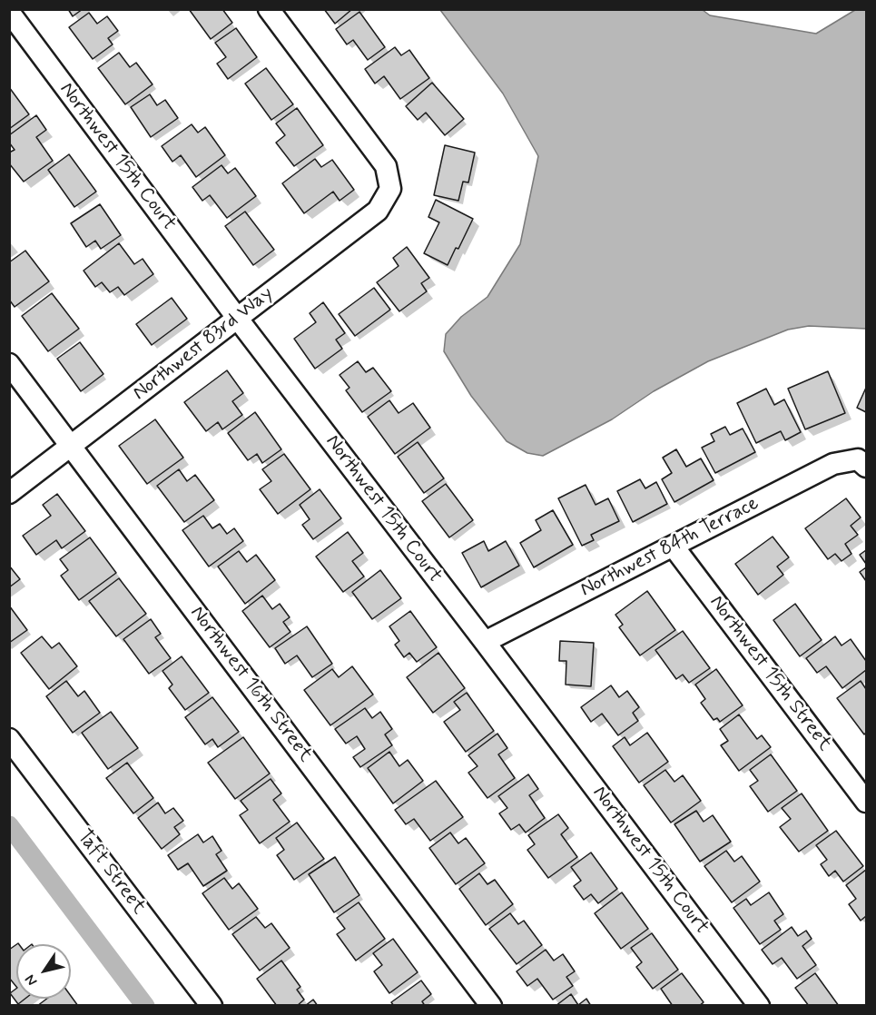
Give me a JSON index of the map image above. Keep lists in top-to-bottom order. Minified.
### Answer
{"streets":{"street":["Northwest 15th Court","Northwest 83rd Way","Northwest 84th Terrace","Northwest 15th Street","Northwest 16th Street","Taft Street"]},"crossings":[["Northwest 15th Court","Northwest 83rd Way"],["Northwest 15th Court","Northwest 84th Terrace"],["Northwest 83rd Way","Northwest 16th Street"],["Northwest 84th Terrace","Northwest 15th Street"]],"north":"bottom left"}
